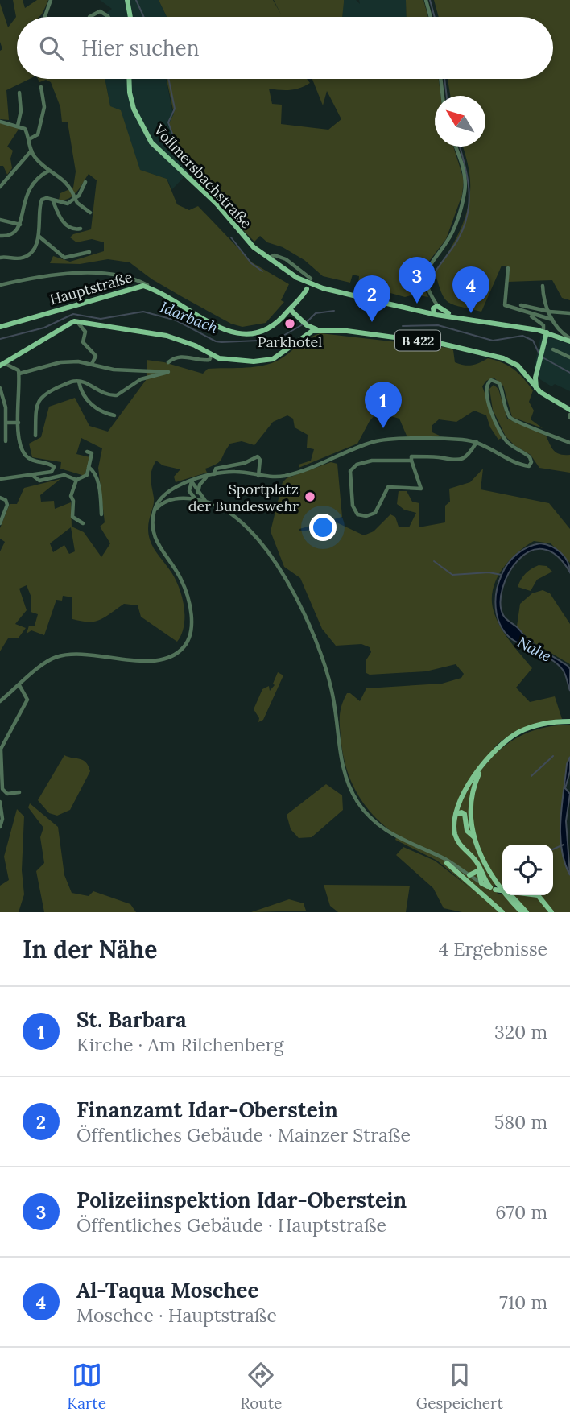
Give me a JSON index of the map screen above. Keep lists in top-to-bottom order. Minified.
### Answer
{"streets":{"main road":["Vollmersbachstraße","Hauptstraße","B 422"]},"crossings":[["Vollmersbachstraße","Hauptstraße"]],"water":["Idarbach","Nahe"],"places":["Parkhotel","Sportplatz der Bundeswehr"],"north":"top left","page":{"search":"Hier suchen","pins":["3","4","2","1"],"heading":["In der Nähe","4 Ergebnisse"],"list":[{"mark":"1","name":"St. Barbara","note":"Kirche · Am Rilchenberg","value":"320 m"},{"mark":"2","name":"Finanzamt Idar-Oberstein","note":"Öffentliches Gebäude · Mainzer Straße","value":"580 m"},{"mark":"3","name":"Polizeiinspektion Idar-Oberstein","note":"Öffentliches Gebäude · Hauptstraße","value":"670 m"},{"mark":"4","name":"Al-Taqua Moschee","note":"Moschee · Hauptstraße","value":"710 m"}],"nav":["Karte","Route","Gespeichert"]}}
